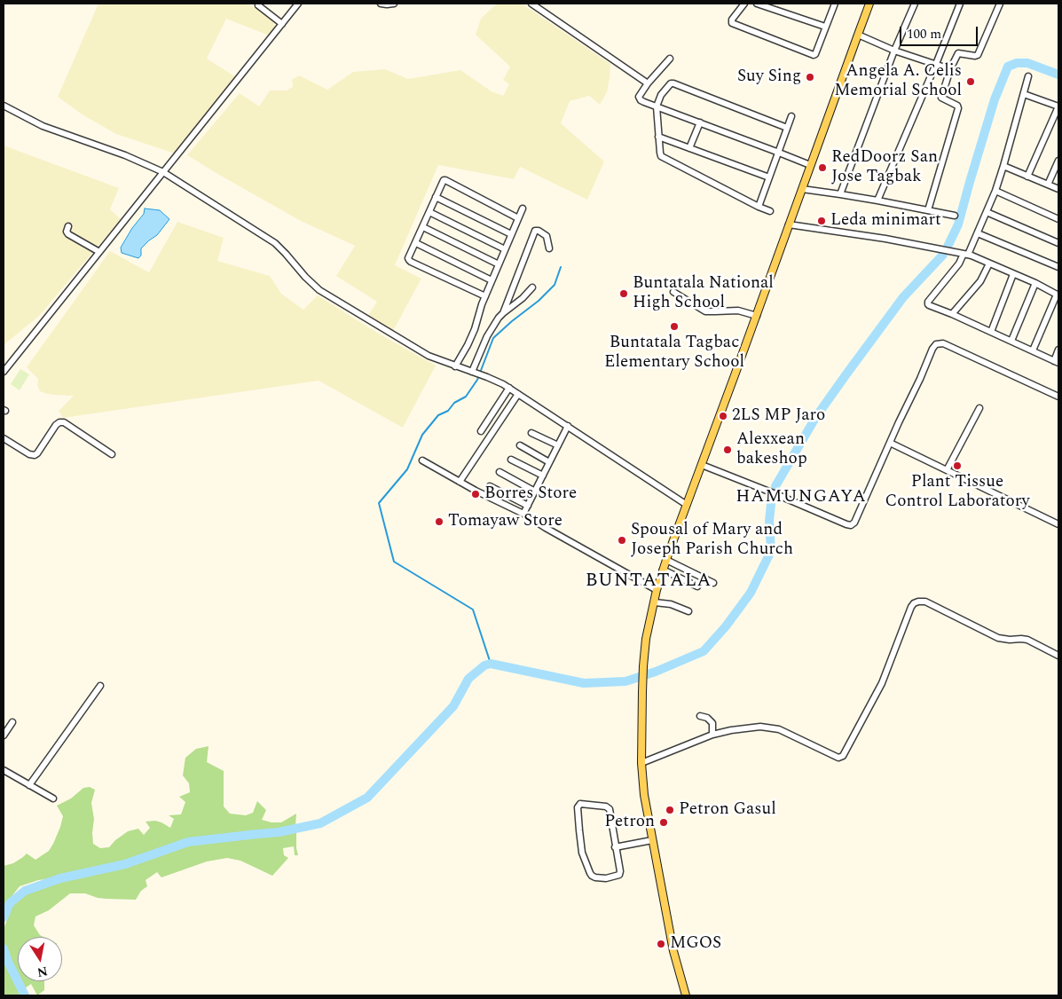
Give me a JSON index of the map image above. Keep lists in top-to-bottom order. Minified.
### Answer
{"districts":["HAMUNGAYA","BUNTATALA"],"places":["Suy Sing","Angela A. Celis Memorial School","RedDoorz San Jose Tagbak","Leda minimart","Buntatala National High School","Buntatala Tagbac Elementary School","2LS MP Jaro","Alexxean bakeshop","Plant Tissue Control Laboratory","Borres Store","Tomayaw Store","Spousal of Mary and Joseph Parish Church","Petron Gasul","Petron","MGOS"],"scale_bar":"100 m","north":"bottom"}
